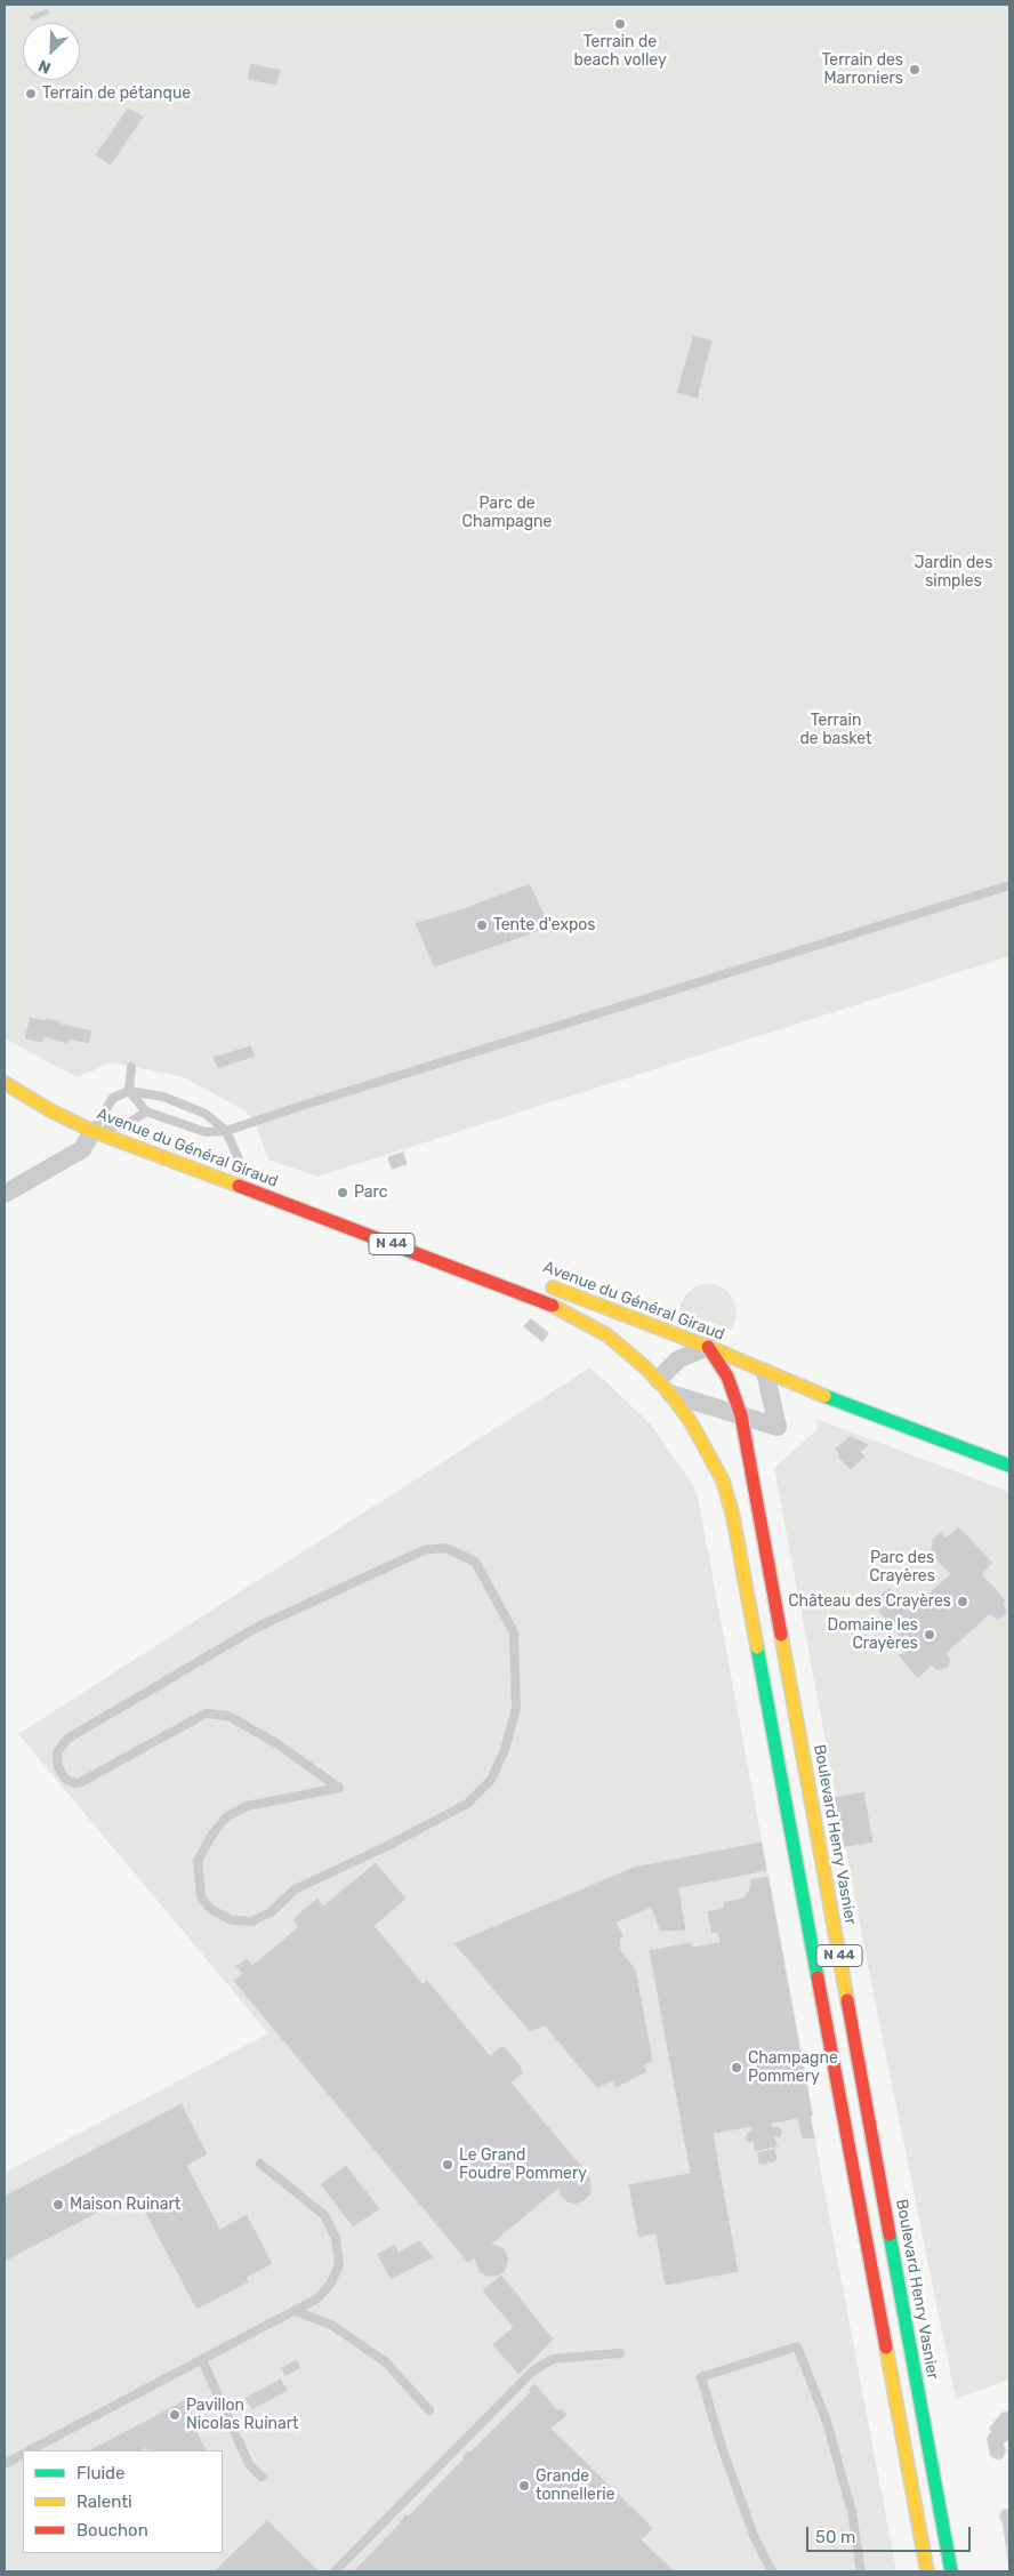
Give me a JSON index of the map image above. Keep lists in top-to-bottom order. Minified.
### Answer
{"streets":{"main road":["Avenue du Général Giraud","N 44","Boulevard Henry Vasnier"]},"crossings":[["Avenue du Général Giraud","N 44"],["Avenue du Général Giraud","Boulevard Henry Vasnier"]],"parks":["Parc de Champagne","Jardin des simples","Terrain de basket","Parc des Crayères"],"places":["Terrain de beach volley","Terrain des Marroniers","Terrain de pétanque","Tente d'expos","Parc","Château des Crayères","Domaine les Crayères","Champagne Pommery","Le Grand Foudre Pommery","Maison Ruinart","Pavillon Nicolas Ruinart","Grande tonnellerie"],"legend":["Fluide","Ralenti","Bouchon"],"scale_bar":"50 m","north":"bottom left"}
